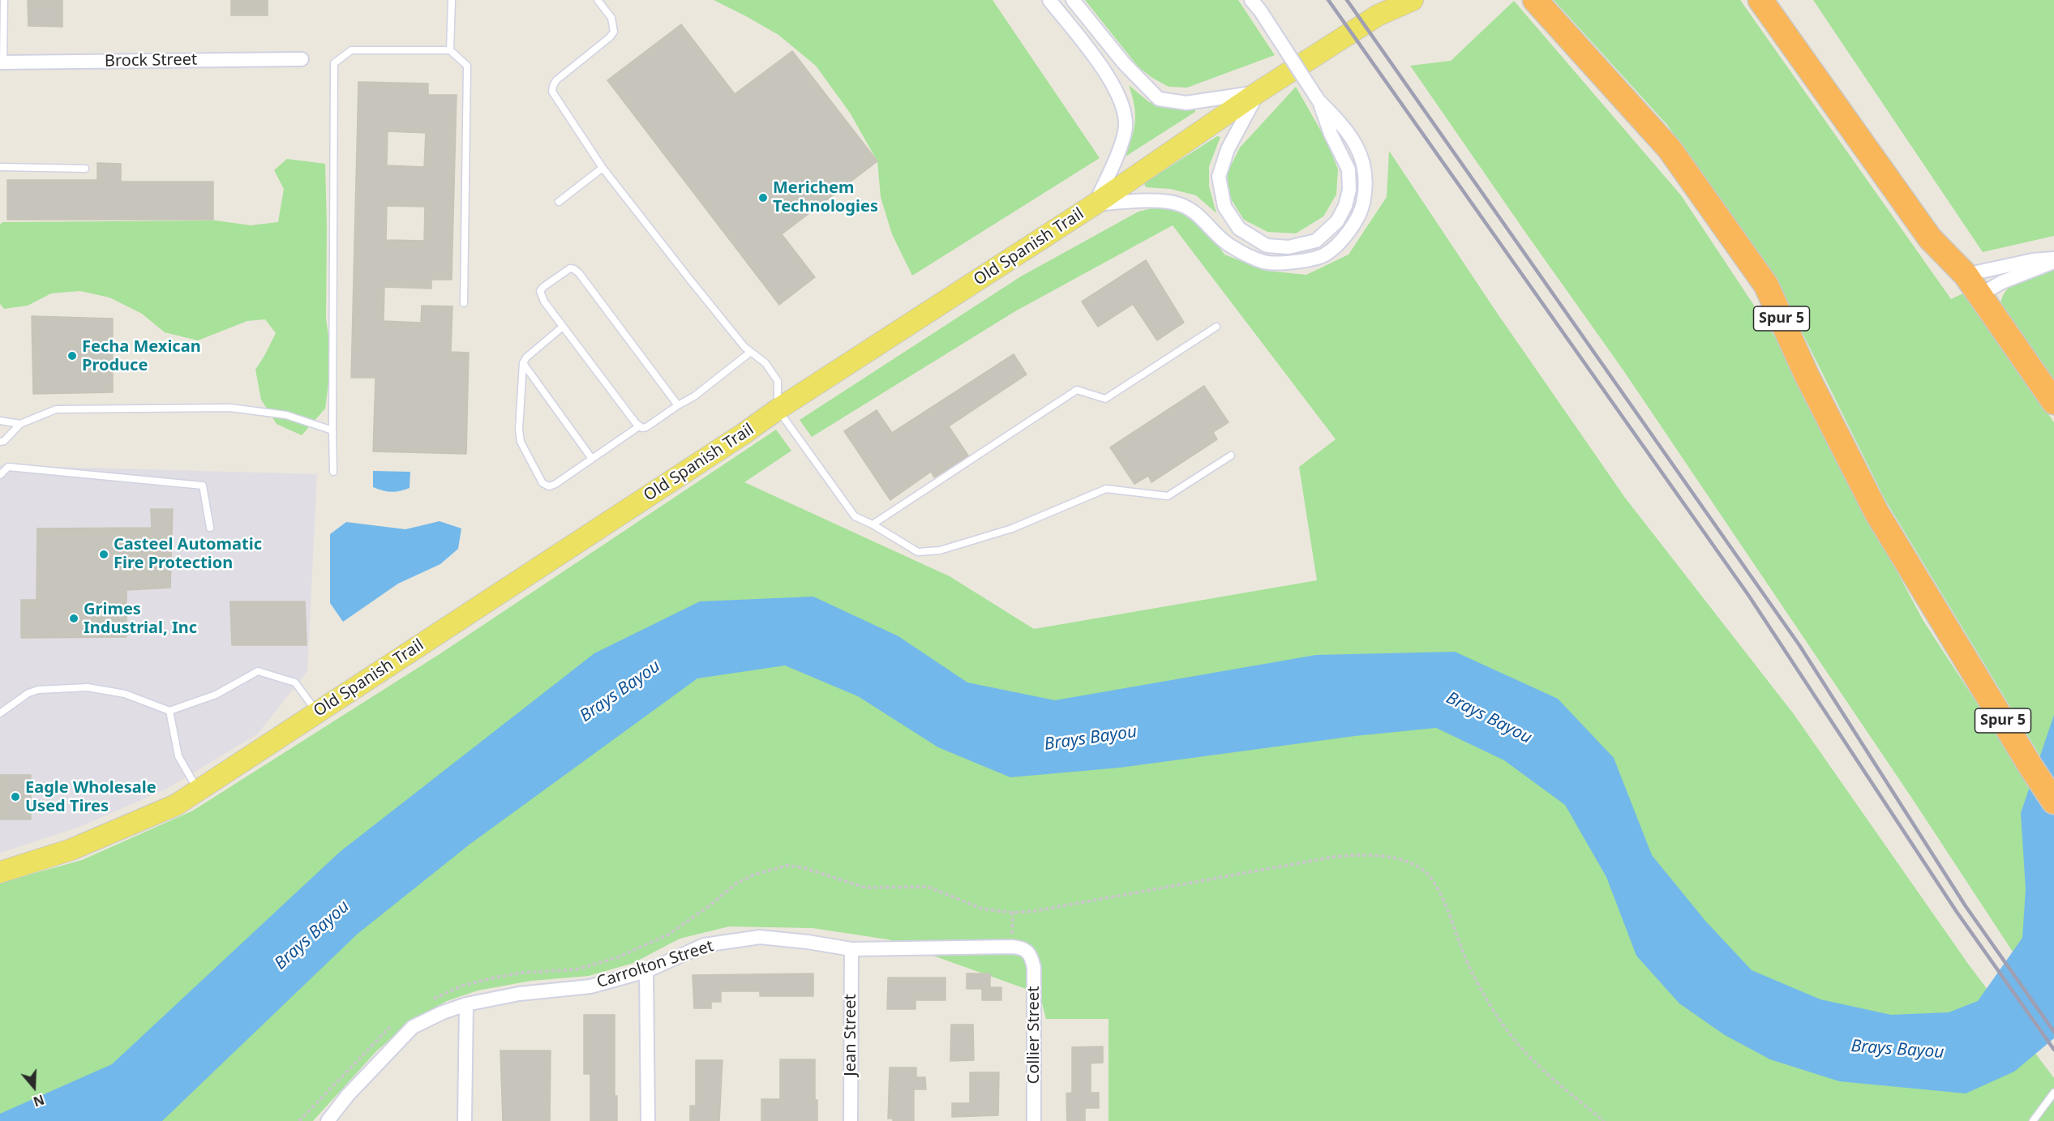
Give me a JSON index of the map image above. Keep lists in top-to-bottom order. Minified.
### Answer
{"streets":{"highway":["Spur 5"],"main road":["Old Spanish Trail"],"street":["Brock Street","Carrolton Street","Jean Street","Collier Street"]},"crossings":[["Carrolton Street","Jean Street"],["Carrolton Street","Collier Street"]],"water":["Brays Bayou"],"places":["Merichem Technologies","Fecha Mexican Produce","Casteel Automatic Fire Protection","Grimes Industrial, Inc","Eagle Wholesale Used Tires"],"north":"bottom"}
